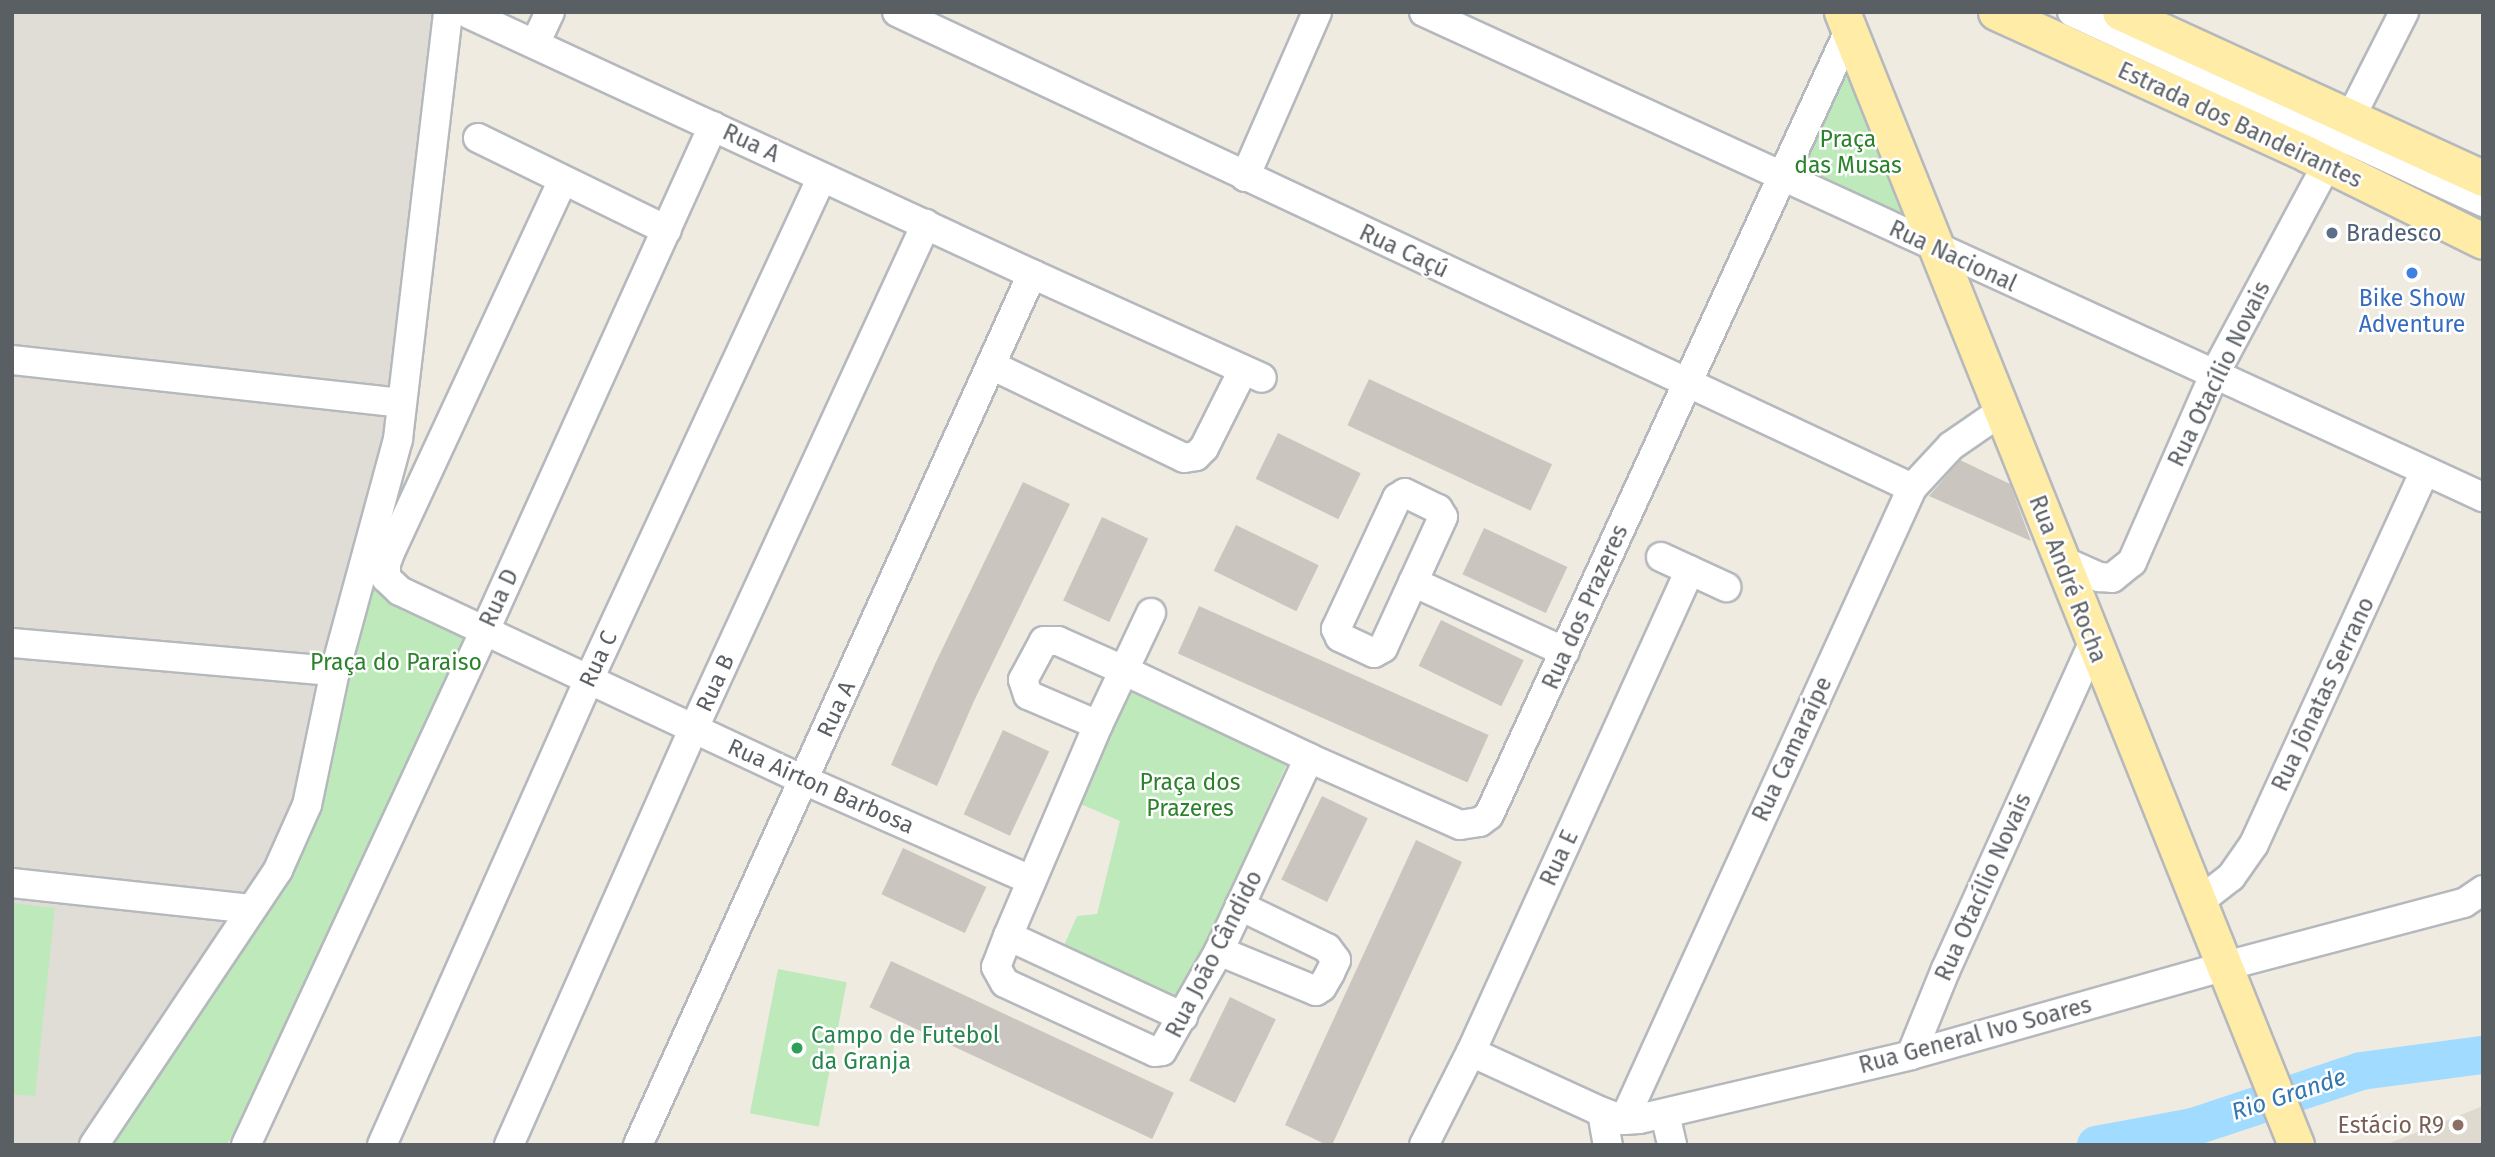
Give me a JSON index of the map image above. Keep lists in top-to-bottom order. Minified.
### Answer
{"streets":{"main road":["Estrada dos Bandeirantes","Rua André Rocha"],"street":["Rua A","Rua Caçú","Rua Nacional","Rua Otacílio Novais","Rua D","Rua dos Prazeres","Rua C","Rua B","Rua Jônatas Serrano","Rua Camaraípe","Rua Airton Barbosa","Rua E","Rua João Cândido","Rua General Ivo Soares"]},"crossings":[["Estrada dos Bandeirantes","Rua Otacílio Novais"],["Rua A","Rua D"],["Rua A","Rua C"],["Rua A","Rua B"],["Rua A","Rua Airton Barbosa"],["Rua Caçú","Rua dos Prazeres"],["Rua Caçú","Rua Camaraípe"],["Rua Nacional","Rua Otacílio Novais"],["Rua Nacional","Rua André Rocha"],["Rua Nacional","Rua dos Prazeres"],["Rua Nacional","Rua Jônatas Serrano"],["Rua Otacílio Novais","Rua André Rocha"],["Rua Otacílio Novais","Rua General Ivo Soares"],["Rua André Rocha","Rua dos Prazeres"],["Rua André Rocha","Rua Jônatas Serrano"],["Rua André Rocha","Rua Camaraípe"],["Rua André Rocha","Rua General Ivo Soares"],["Rua D","Rua Airton Barbosa"],["Rua dos Prazeres","Rua João Cândido"],["Rua C","Rua Airton Barbosa"],["Rua B","Rua Airton Barbosa"],["Rua Camaraípe","Rua General Ivo Soares"]],"water":["Rio Grande"],"parks":["Praça das Musas","Praça do Paraiso","Praça dos Prazeres"],"places":["Bradesco","Bike Show Adventure","Campo de Futebol da Granja","Estácio R9"]}
